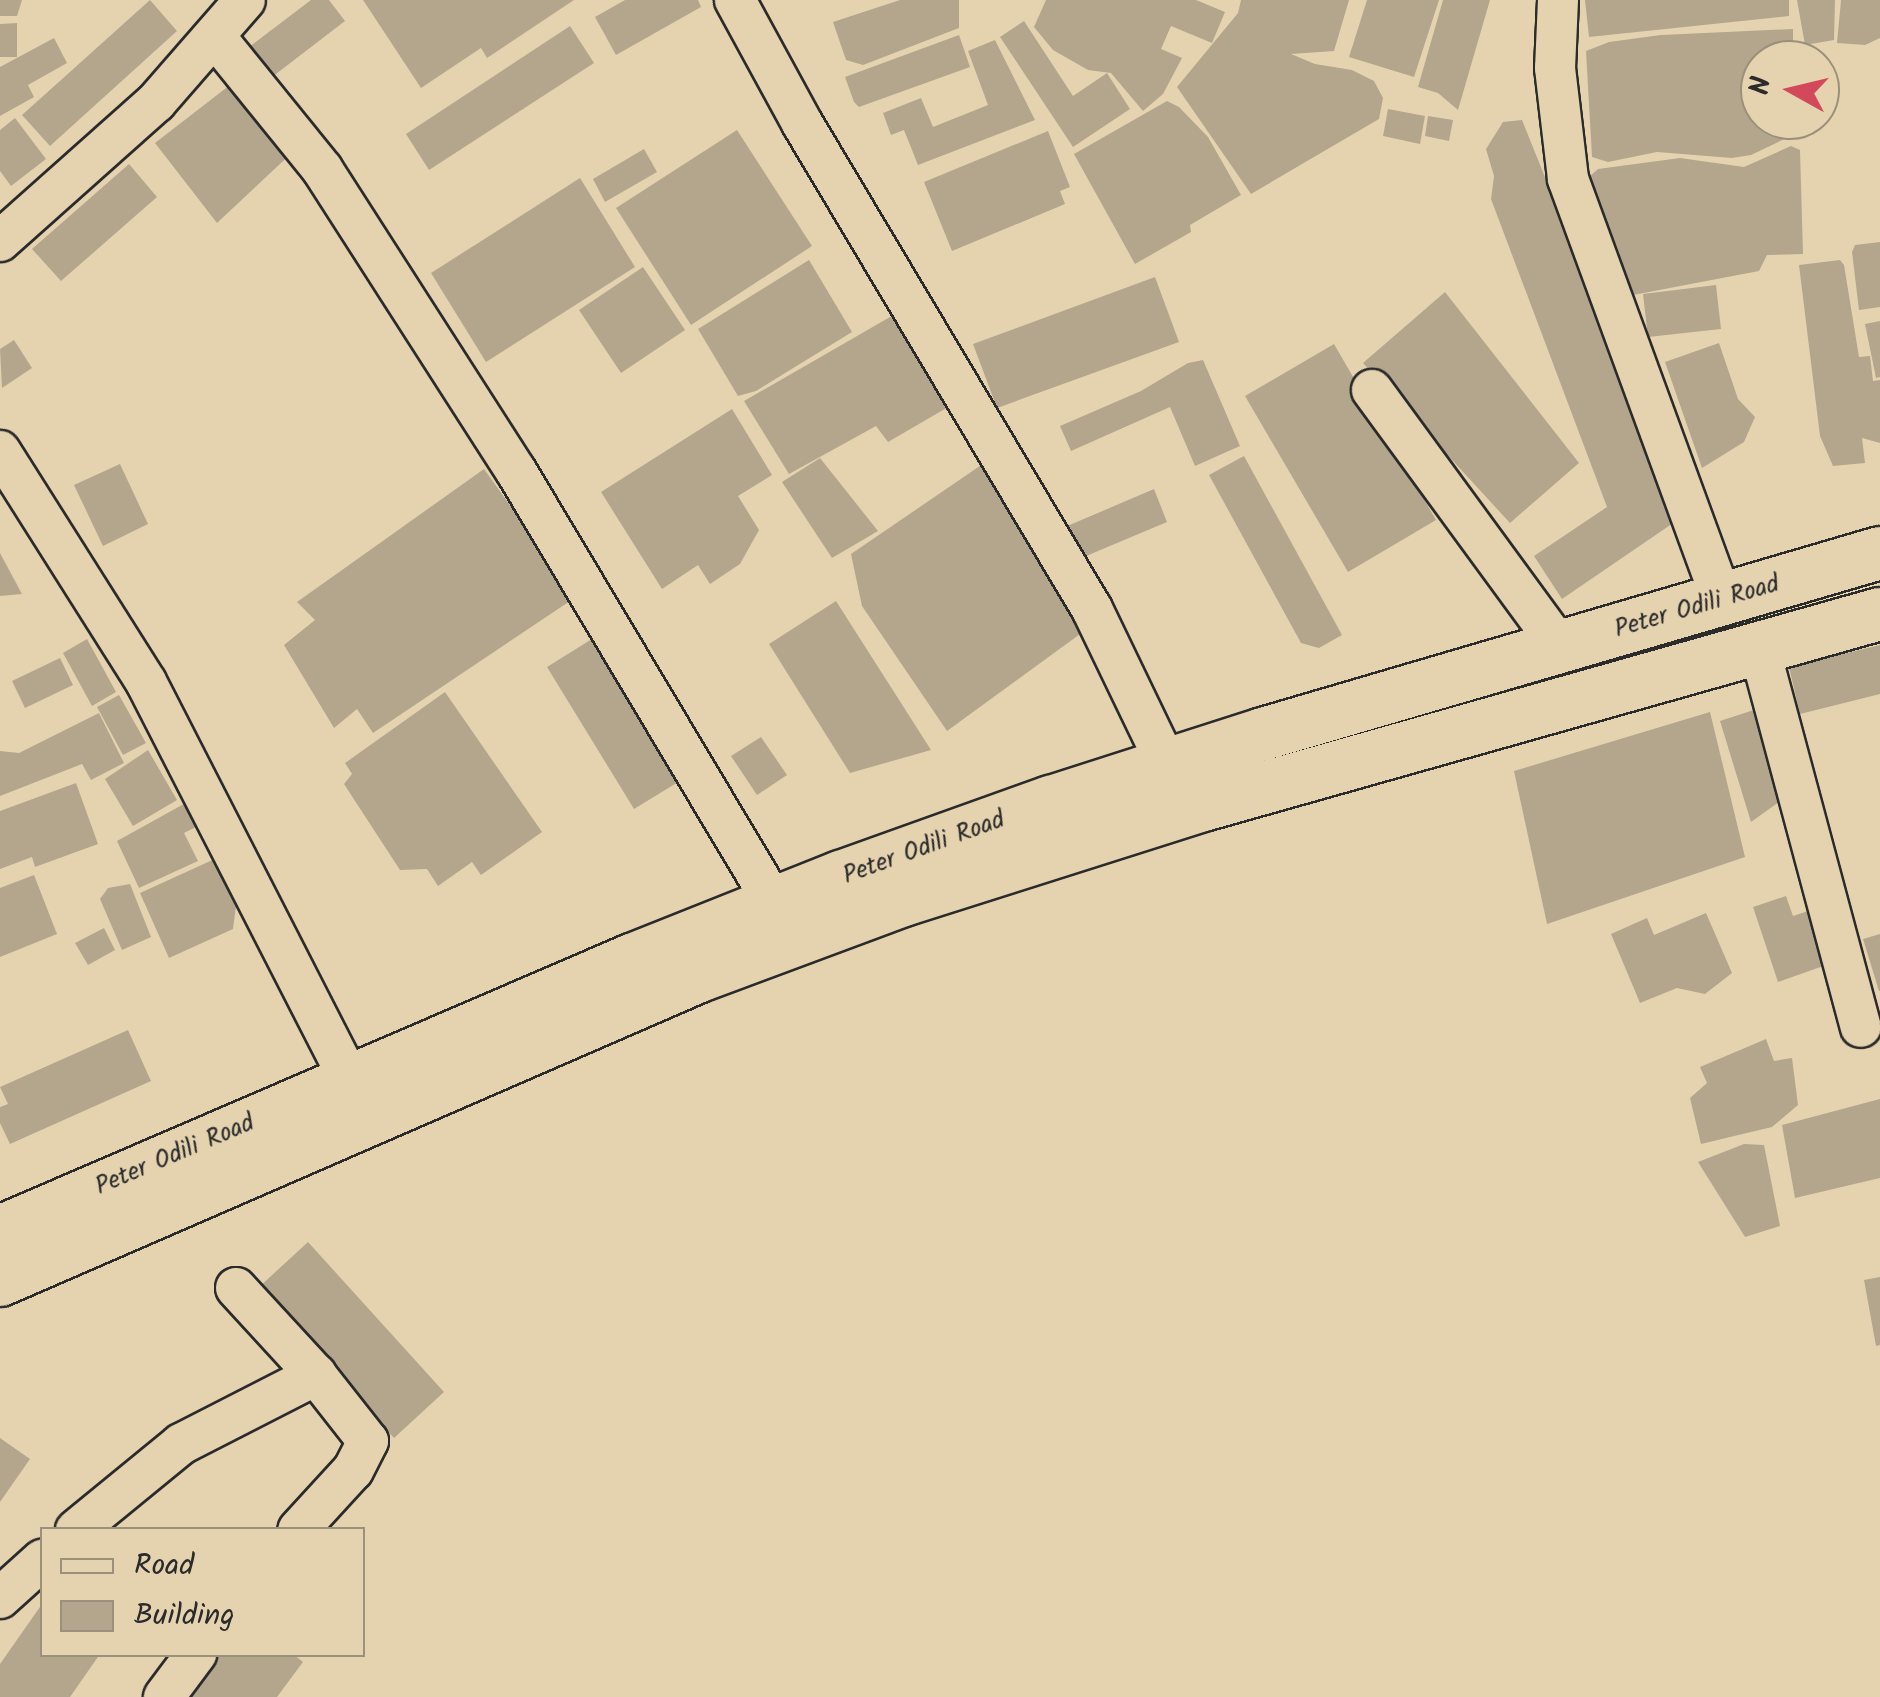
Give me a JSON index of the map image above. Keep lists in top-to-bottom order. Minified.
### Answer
{"streets":{"main road":["Peter Odili Road"]},"legend":["Road","Building"],"north":"left"}
